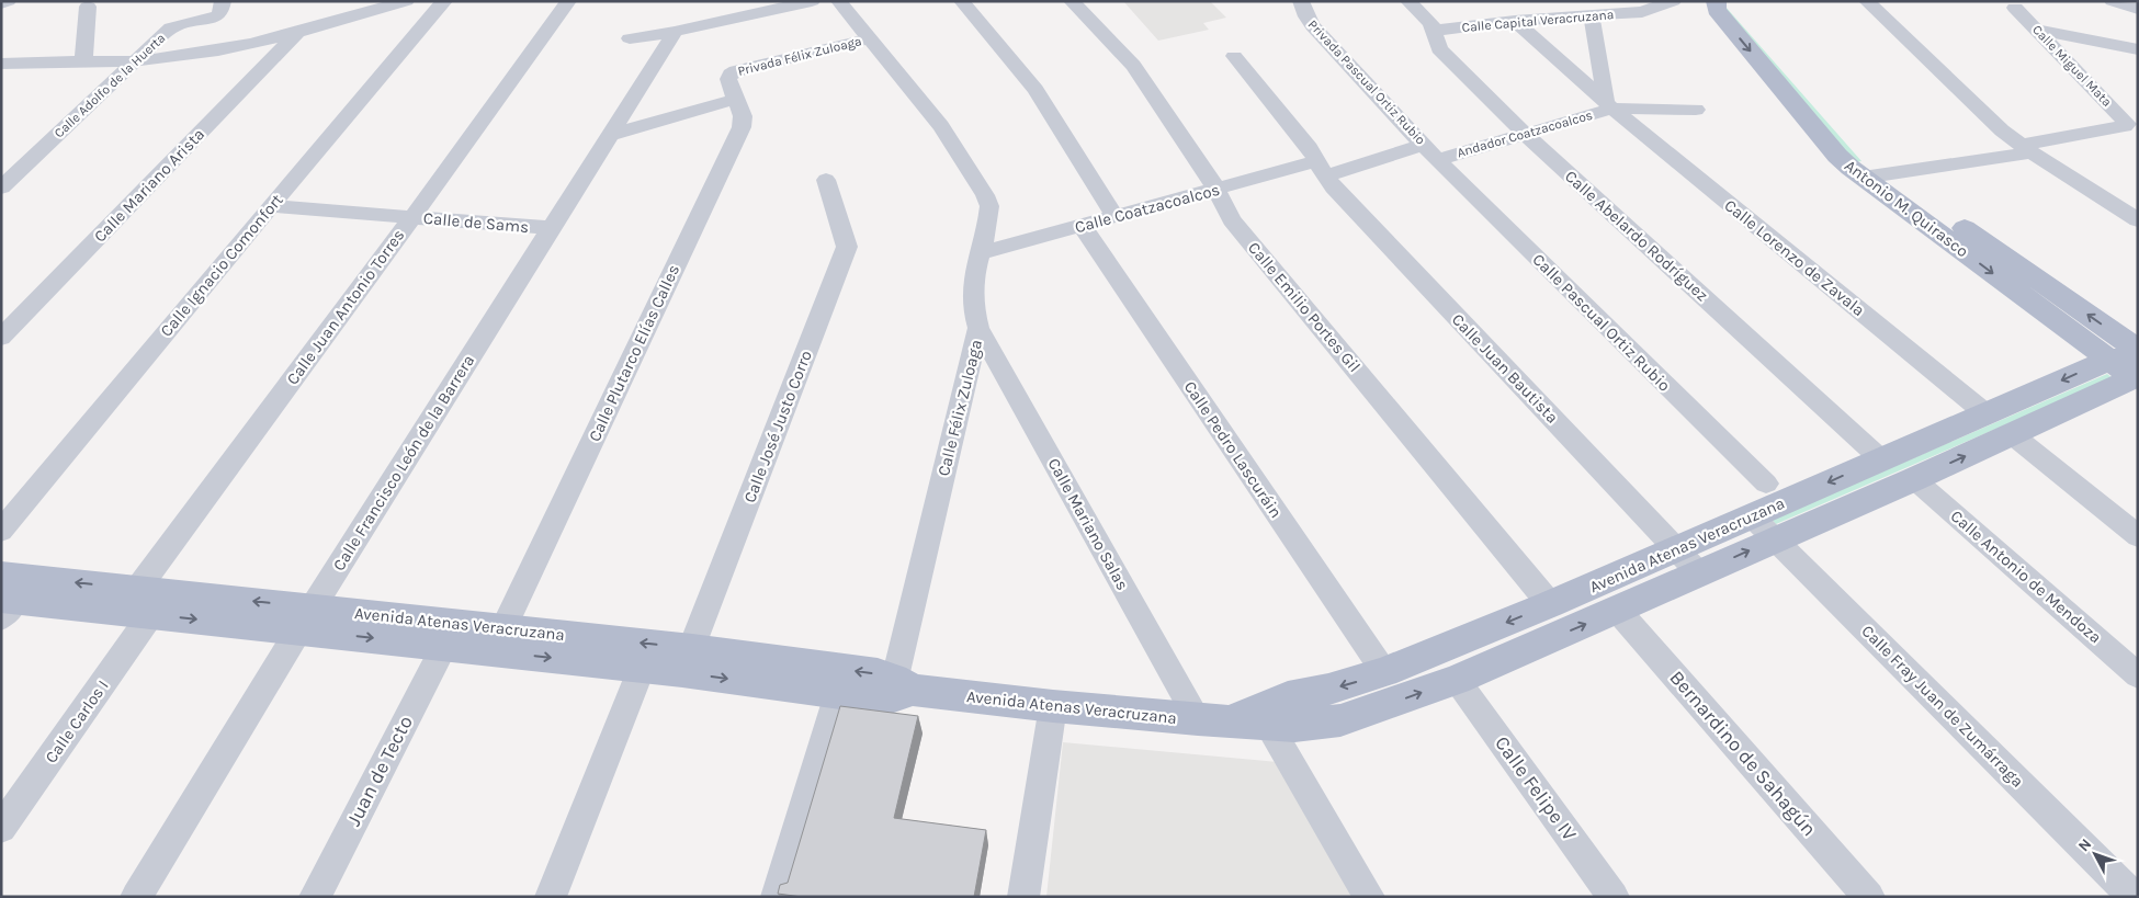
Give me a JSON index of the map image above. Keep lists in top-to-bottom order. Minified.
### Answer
{"streets":{"main road":["Antonio M. Quirasco","Avenida Atenas Veracruzana"],"street":["Calle Capital Veracruzana","Privada Félix Zuloaga","Calle Miguel Mata","Privada Pascual Ortiz Rubio","Calle Adolfo de la Huerta","Andador Coatzacoalcos","Calle Mariano Arista","Calle Coatzacoalcos","Calle de Sams","Calle Abelardo Rodríguez","Calle Lorenzo de Zavala","Calle Ignacio Comonfort","Calle Juan Antonio Torres","Calle Emilio Portes Gil","Calle Pascual Ortiz Rubio","Calle Plutarco Elías Calles","Calle Juan Bautista","Calle Félix Zuloaga","Calle José Justo Corro","Calle Pedro Lascuráin","Calle Francisco León de la Barrera","Calle Mariano Salas","Calle Antonio de Mendoza","Calle Fray Juan de Zumárraga","Calle Carlos I","Bernardino de Sahagún","Juan de Tecto","Calle Felipe IV"]},"crossings":[["Calle Capital Veracruzana","Calle Abelardo Rodríguez"],["Calle Capital Veracruzana","Calle Lorenzo de Zavala"],["Privada Félix Zuloaga","Calle Plutarco Elías Calles"],["Privada Félix Zuloaga","Calle Félix Zuloaga"],["Privada Pascual Ortiz Rubio","Andador Coatzacoalcos"],["Privada Pascual Ortiz Rubio","Calle Coatzacoalcos"],["Privada Pascual Ortiz Rubio","Calle Pascual Ortiz Rubio"],["Andador Coatzacoalcos","Calle Coatzacoalcos"],["Andador Coatzacoalcos","Calle Abelardo Rodríguez"],["Andador Coatzacoalcos","Calle Lorenzo de Zavala"],["Andador Coatzacoalcos","Calle Pascual Ortiz Rubio"],["Calle Coatzacoalcos","Calle Emilio Portes Gil"],["Calle Coatzacoalcos","Calle Pascual Ortiz Rubio"],["Calle Coatzacoalcos","Calle Juan Bautista"],["Calle Coatzacoalcos","Calle Félix Zuloaga"],["Calle Coatzacoalcos","Calle Pedro Lascuráin"],["Antonio M. Quirasco","Avenida Atenas Veracruzana"],["Calle de Sams","Calle Ignacio Comonfort"],["Calle de Sams","Calle Juan Antonio Torres"],["Calle de Sams","Calle Francisco León de la Barrera"],["Calle Abelardo Rodríguez","Avenida Atenas Veracruzana"],["Calle Lorenzo de Zavala","Avenida Atenas Veracruzana"],["Calle Juan Antonio Torres","Avenida Atenas Veracruzana"],["Calle Juan Antonio Torres","Calle Carlos I"],["Calle Emilio Portes Gil","Avenida Atenas Veracruzana"],["Calle Plutarco Elías Calles","Avenida Atenas Veracruzana"],["Calle Juan Bautista","Avenida Atenas Veracruzana"],["Calle Félix Zuloaga","Calle Mariano Salas"],["Calle Félix Zuloaga","Avenida Atenas Veracruzana"],["Calle José Justo Corro","Avenida Atenas Veracruzana"],["Calle Pedro Lascuráin","Avenida Atenas Veracruzana"],["Calle Francisco León de la Barrera","Avenida Atenas Veracruzana"],["Calle Mariano Salas","Avenida Atenas Veracruzana"],["Avenida Atenas Veracruzana","Calle Antonio de Mendoza"],["Avenida Atenas Veracruzana","Calle Fray Juan de Zumárraga"],["Avenida Atenas Veracruzana","Calle Carlos I"],["Avenida Atenas Veracruzana","Bernardino de Sahagún"],["Avenida Atenas Veracruzana","Juan de Tecto"],["Avenida Atenas Veracruzana","Calle Felipe IV"]],"north":"top left"}
